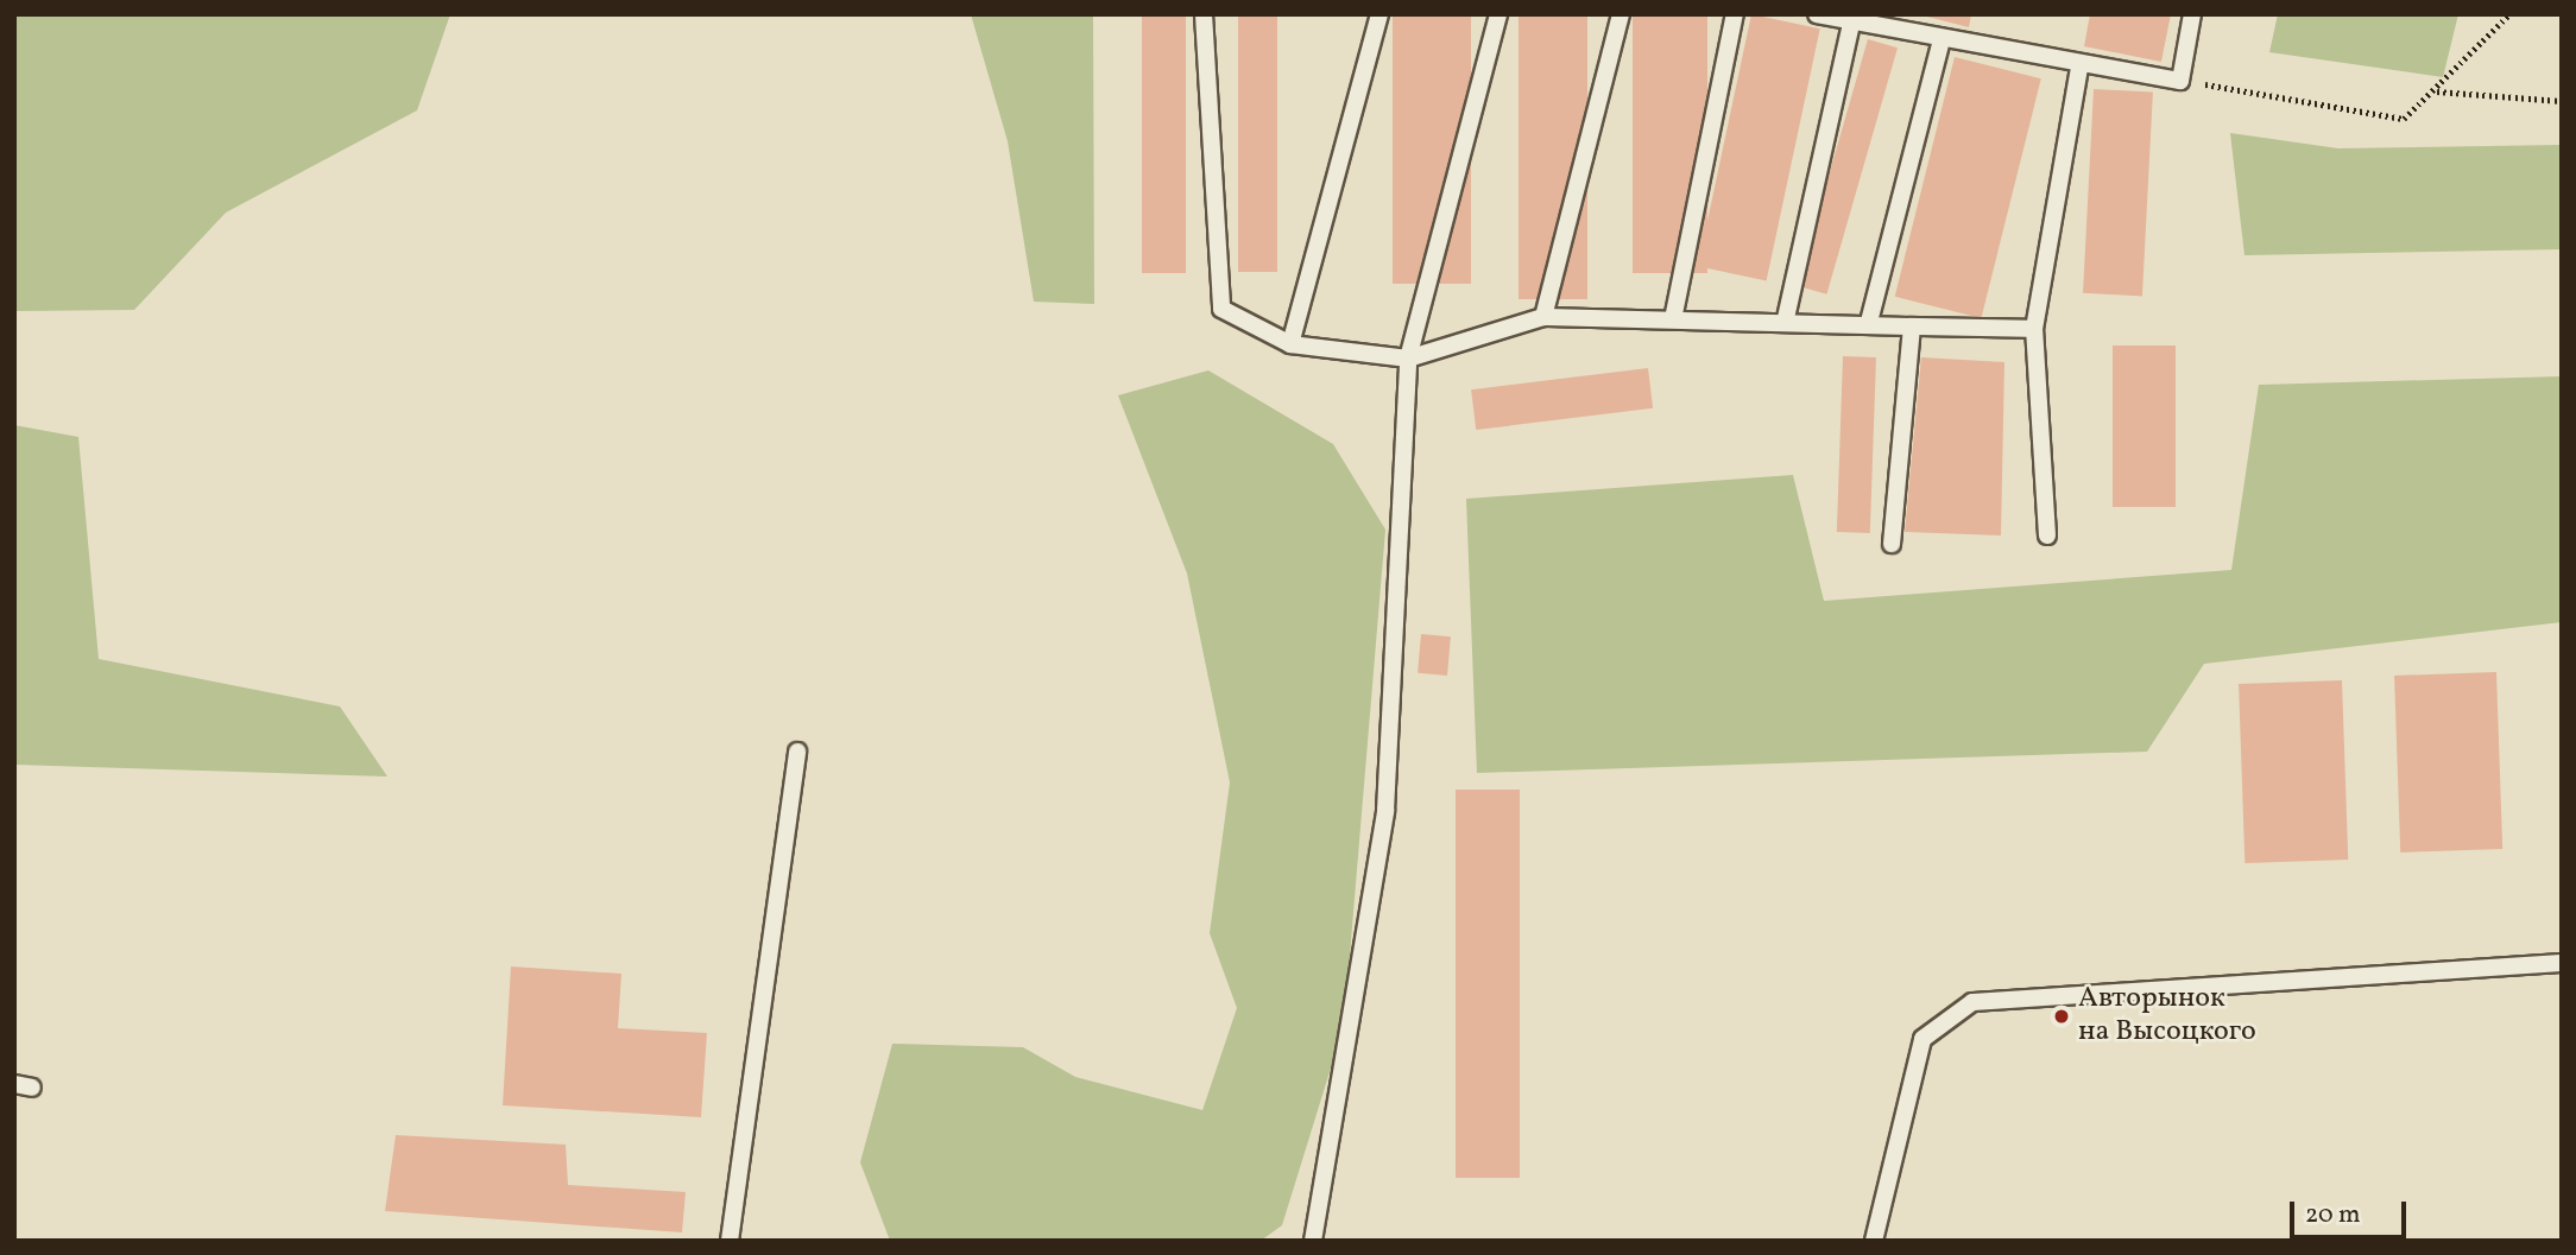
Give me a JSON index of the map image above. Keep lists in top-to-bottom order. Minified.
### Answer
{"places":["Авторынок на Высоцкого"],"scale_bar":"20 m"}
